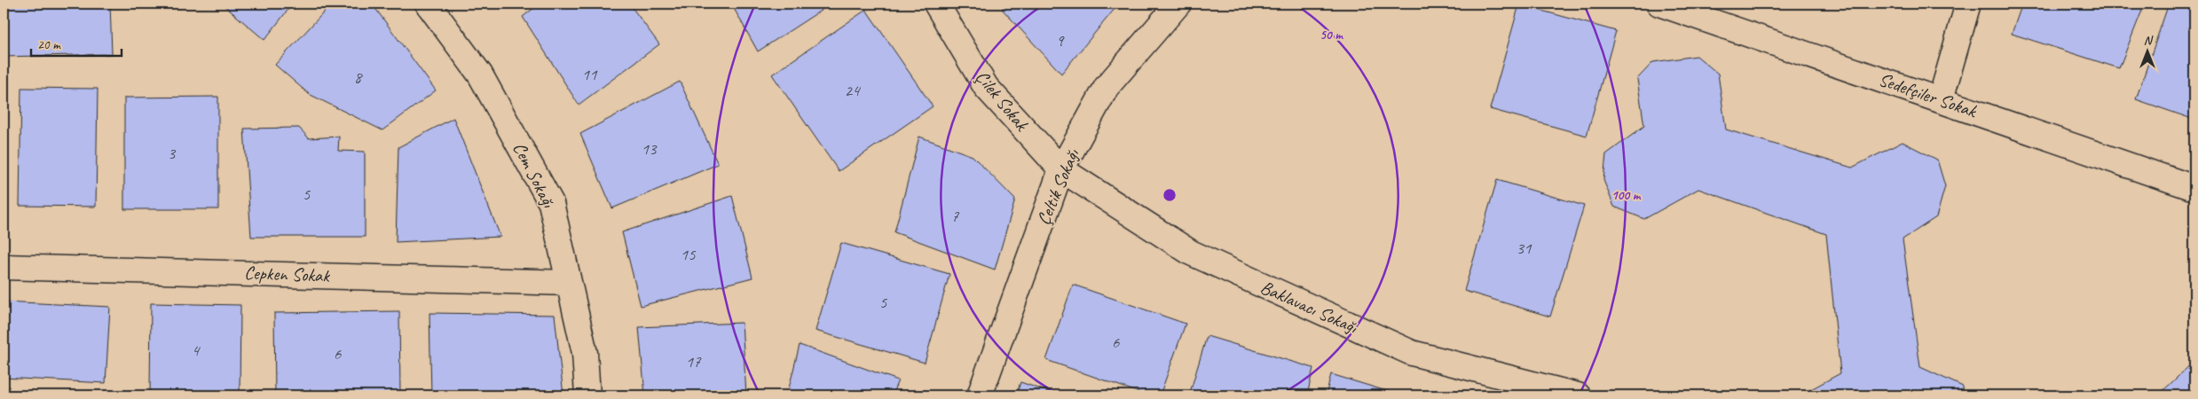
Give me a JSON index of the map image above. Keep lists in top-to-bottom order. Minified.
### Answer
{"streets":{"street":["Sedefçiler Sokak","Çilek Sokak","Cem Sokağı","Çeltik Sokağı","Cepken Sokak","Baklavacı Sokağı"]},"crossings":[["Çilek Sokak","Çeltik Sokağı"],["Çilek Sokak","Baklavacı Sokağı"],["Cem Sokağı","Cepken Sokak"],["Çeltik Sokağı","Baklavacı Sokağı"]],"house_numbers":["9","11","8","24","13","3","5","7","31","15","5","6","4","6","17"],"scale_bar":"20 m","north":"top","rings":["50 m","100 m"]}
